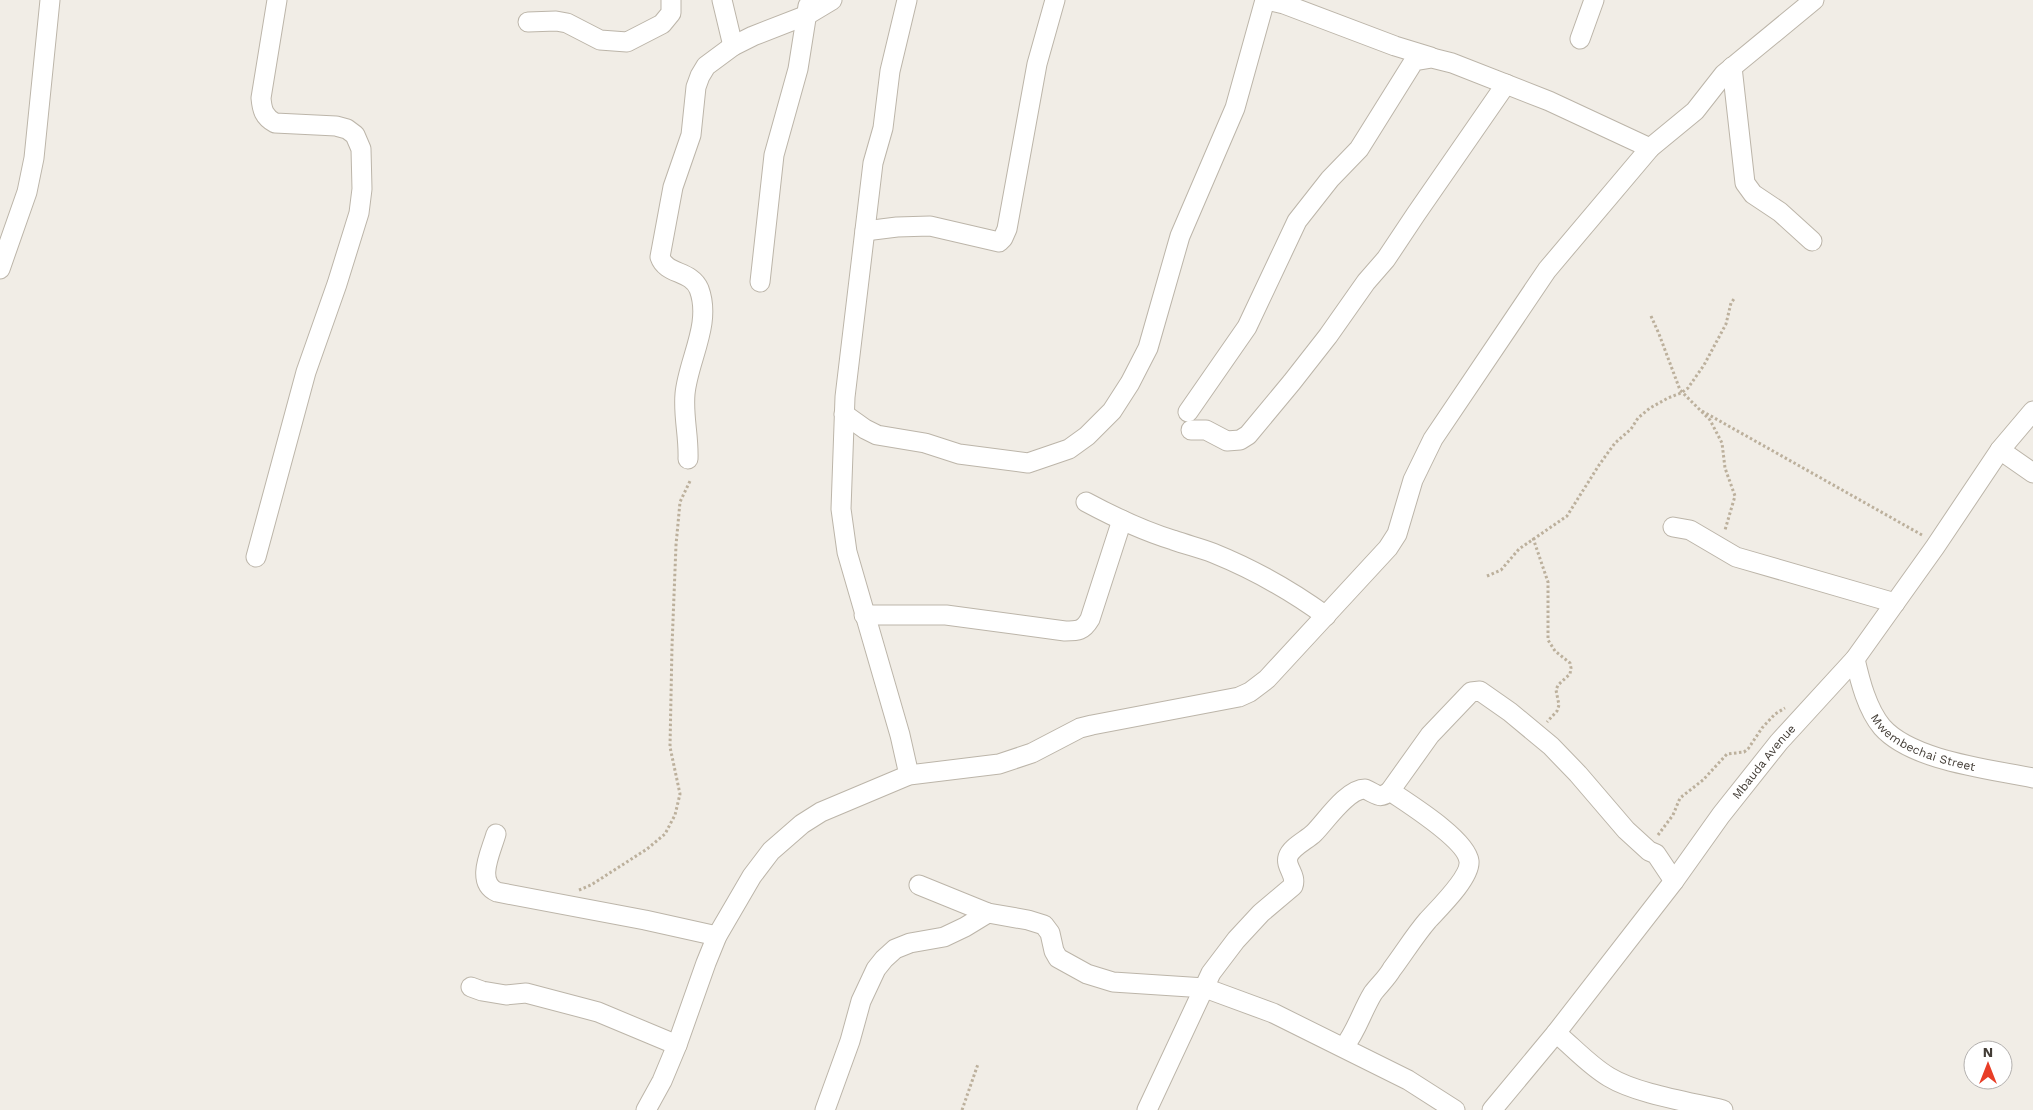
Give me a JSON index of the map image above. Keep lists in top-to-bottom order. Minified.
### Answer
{"streets":{"street":["Mwembechai Street","Mbauda Avenue"]},"crossings":[["Mwembechai Street","Mbauda Avenue"]],"north":"top"}
